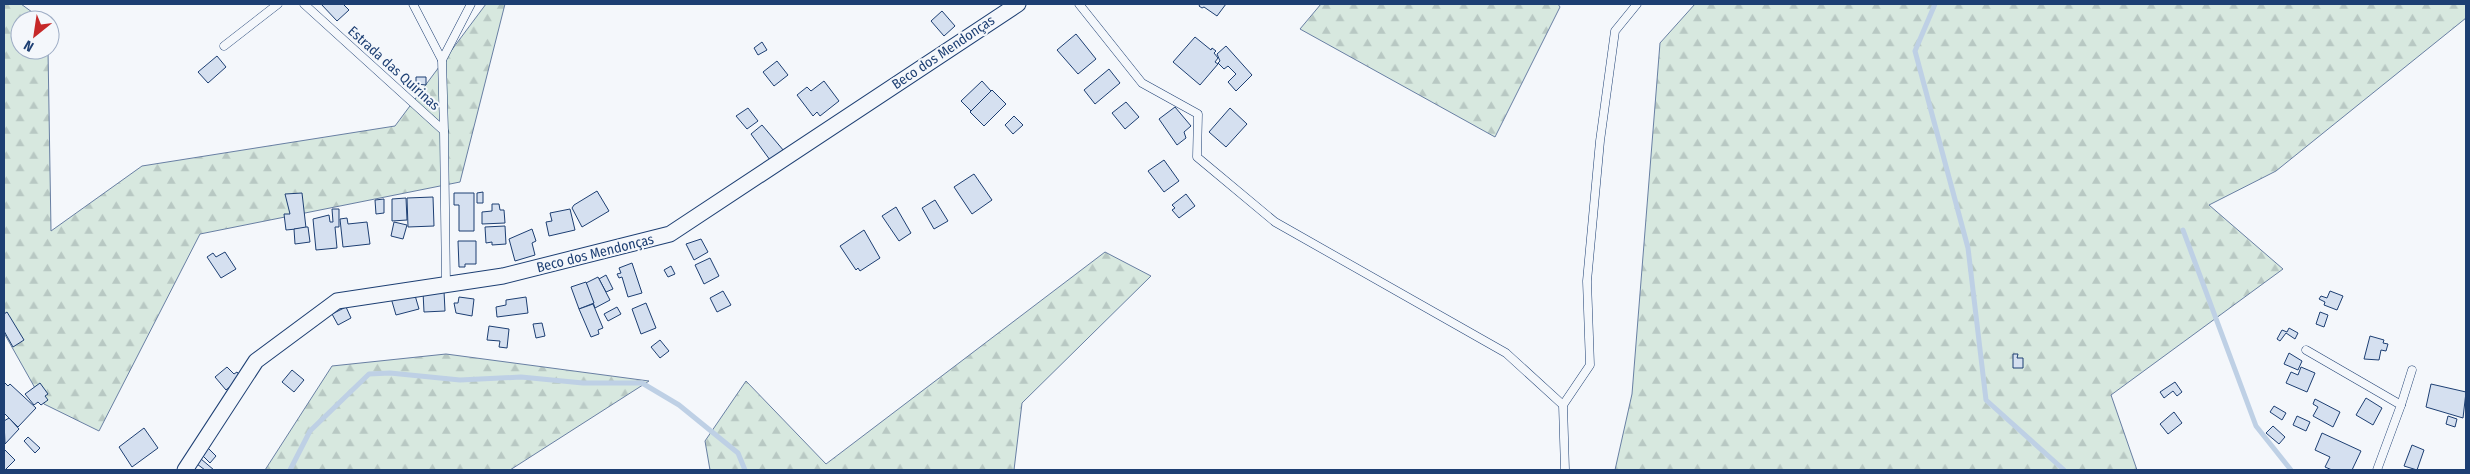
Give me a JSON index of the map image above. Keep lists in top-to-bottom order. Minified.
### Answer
{"streets":{"street":["Beco dos Mendonças"],"lane":["Estrada das Quirinas"]},"crossings":[["Beco dos Mendonças","Estrada das Quirinas"]],"north":"bottom left"}
